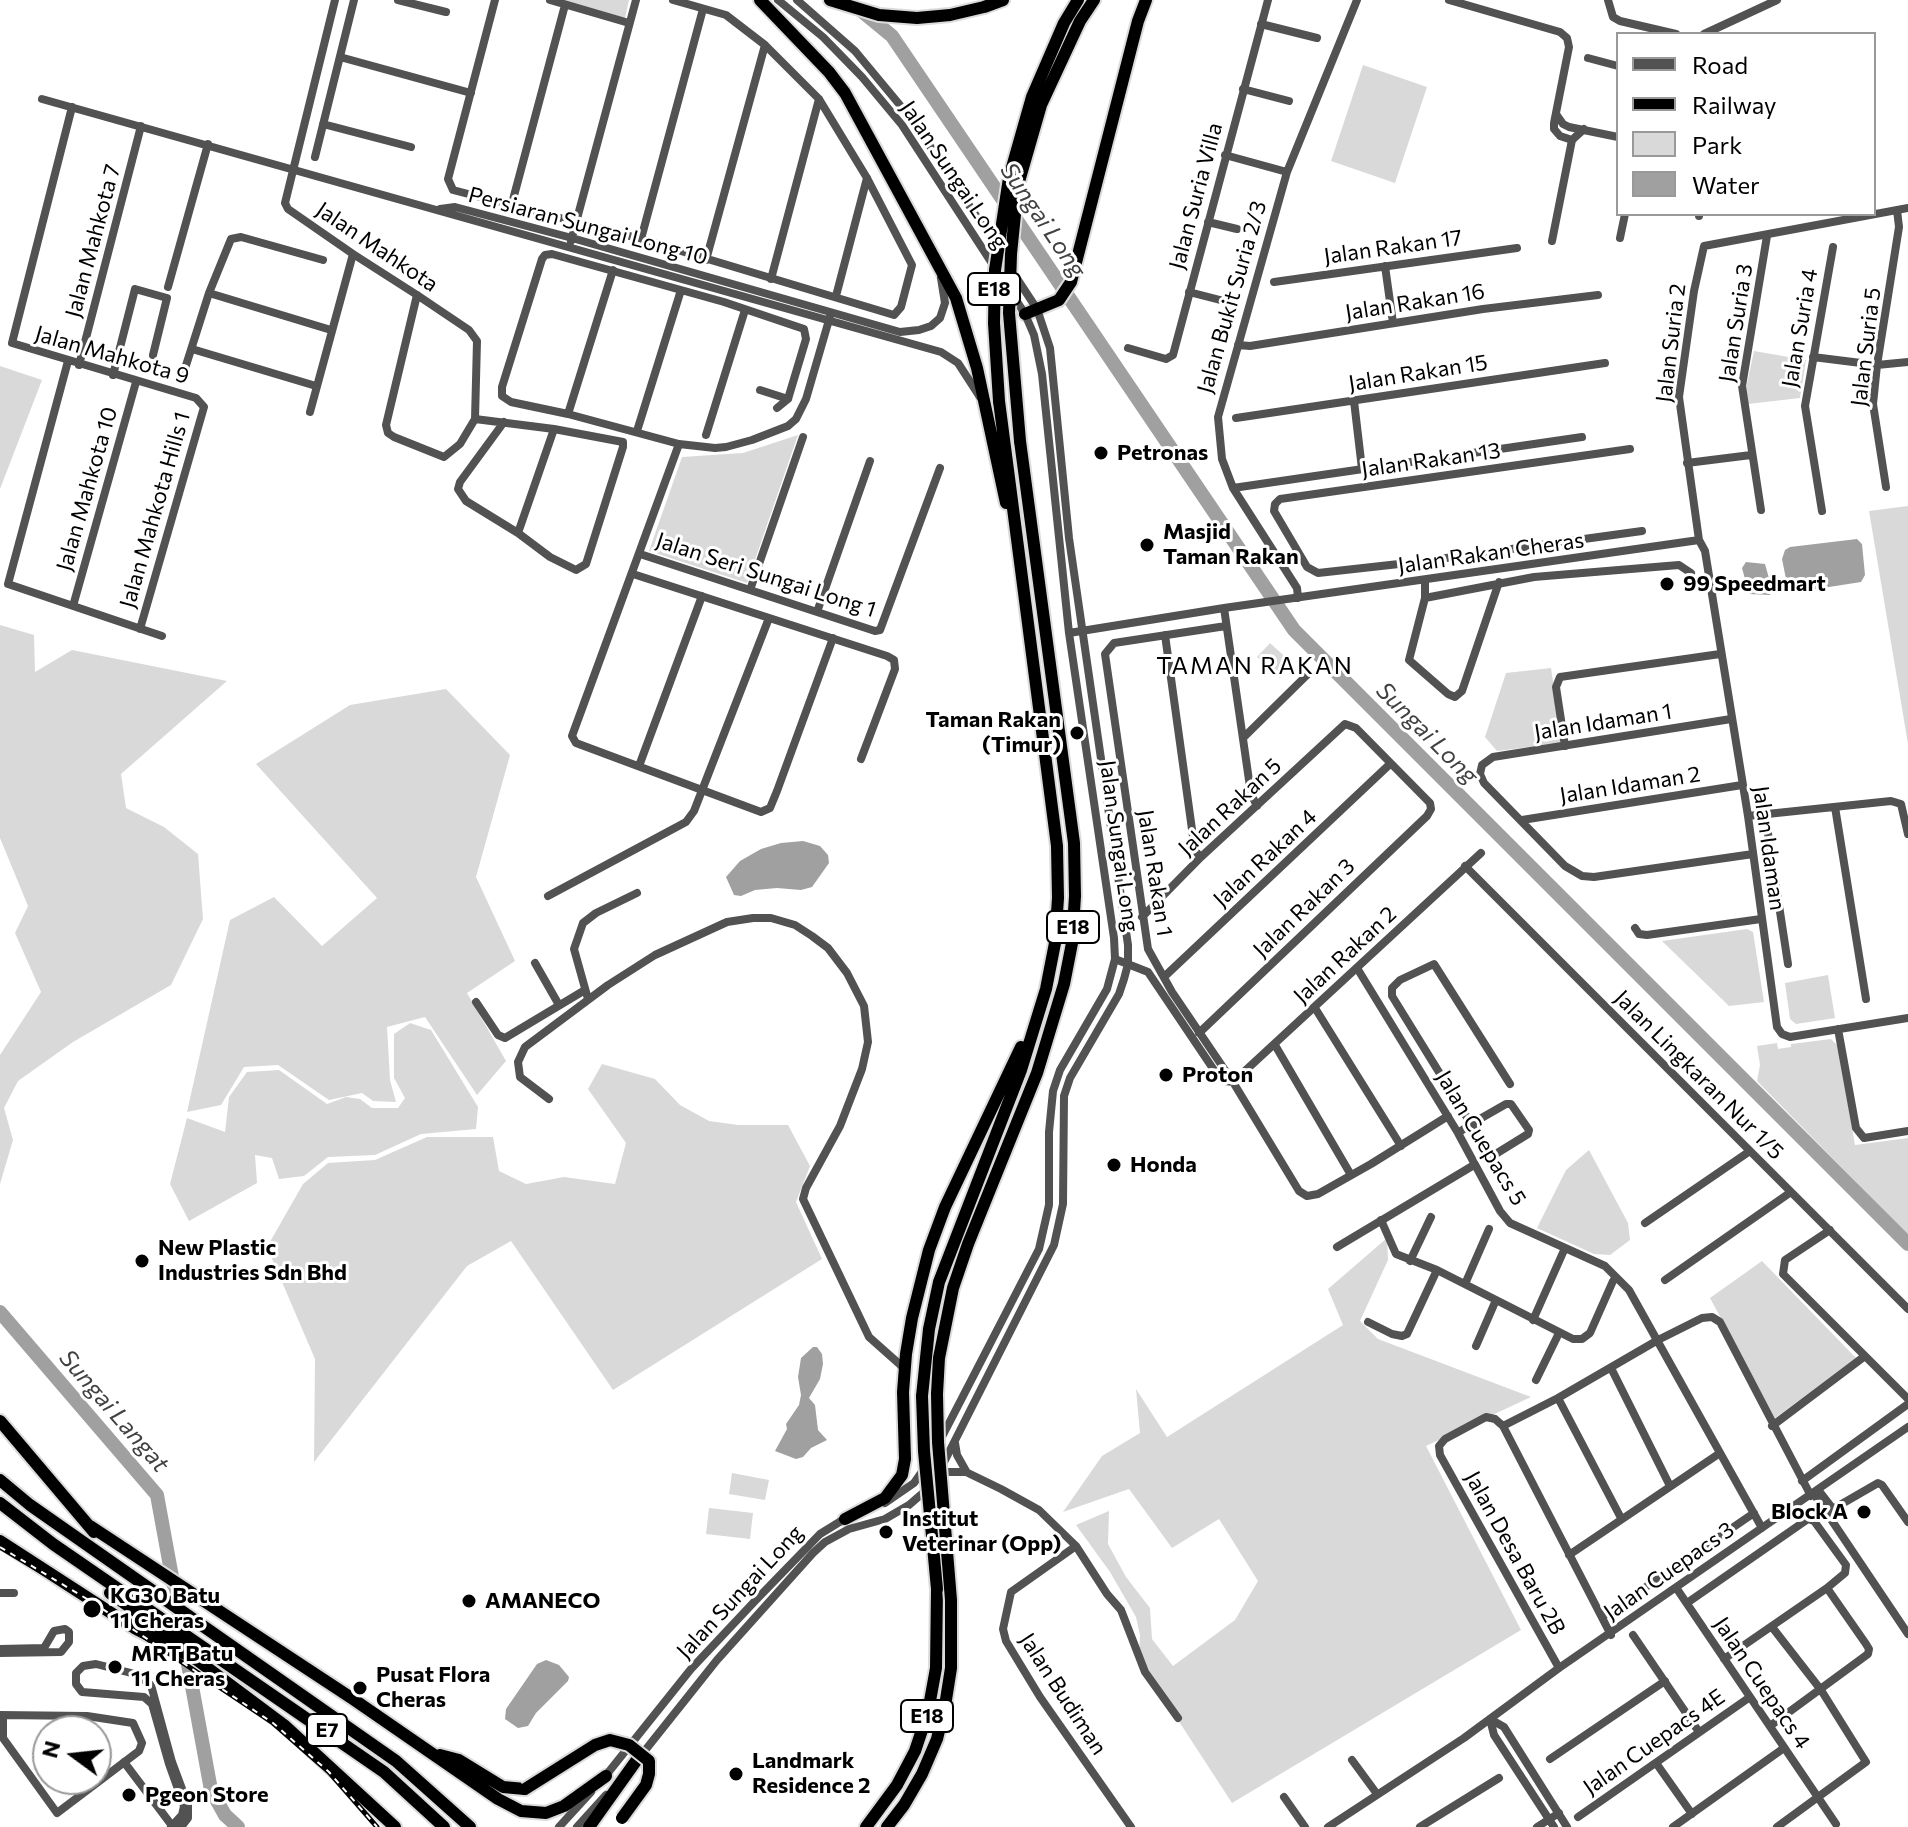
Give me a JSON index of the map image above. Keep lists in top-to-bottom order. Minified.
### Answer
{"streets":{"highway":["E18","E7"],"street":["Jalan Sungai Long","Jalan Suria Villa","Persiaran Sungai Long 10","Jalan Mahkota 7","Jalan Mahkota","Jalan Rakan 17","Jalan Bukit Suria 2/3","Jalan Rakan 16","Jalan Suria 3","Jalan Suria 4","Jalan Suria 2","Jalan Suria 5","Jalan Mahkota 9","Jalan Rakan 15","Jalan Rakan 13","Jalan Mahkota 10","Jalan Mahkota Hills 1","Jalan Rakan Cheras","Jalan Seri Sungai Long 1","Jalan Idaman 1","Jalan Idaman 2","Jalan Rakan 5","Jalan Idaman","Jalan Rakan 4","Jalan Rakan 1","Jalan Rakan 3","Jalan Rakan 2","Jalan Lingkaran Nur 1/5","Jalan Cuepacs 5","Jalan Desa Baru 2B","Jalan Cuepacs 3","Jalan Cuepacs 4","Jalan Budiman","Jalan Cuepacs 4E"]},"crossings":[["Jalan Sungai Long","Jalan Rakan Cheras"],["Persiaran Sungai Long 10","Jalan Mahkota 7"],["Persiaran Sungai Long 10","Jalan Mahkota"],["Jalan Mahkota 7","Jalan Mahkota 9"],["Jalan Bukit Suria 2/3","Jalan Rakan 16"],["Jalan Bukit Suria 2/3","Jalan Rakan Cheras"],["Jalan Suria 3","Jalan Suria 2"],["Jalan Suria 2","Jalan Rakan Cheras"],["Jalan Suria 2","Jalan Idaman"],["Jalan Mahkota 9","Jalan Mahkota 10"],["Jalan Mahkota 9","Jalan Mahkota Hills 1"],["Jalan Rakan Cheras","Jalan Idaman"],["Jalan Idaman 1","Jalan Idaman 2"],["Jalan Idaman 1","Jalan Idaman"],["Jalan Idaman 2","Jalan Idaman"],["Jalan Rakan 5","Jalan Rakan 4"],["Jalan Rakan 5","Jalan Rakan 1"],["Jalan Rakan 5","Jalan Rakan 3"],["Jalan Rakan 4","Jalan Rakan 1"],["Jalan Rakan 4","Jalan Rakan 3"],["Jalan Rakan 1","Jalan Rakan 3"],["Jalan Rakan 1","Jalan Rakan 2"],["Jalan Rakan 2","Jalan Lingkaran Nur 1/5"],["Jalan Rakan 2","Jalan Cuepacs 5"],["Jalan Cuepacs 5","Jalan Cuepacs 3"],["Jalan Desa Baru 2B","Jalan Cuepacs 3"],["Jalan Cuepacs 3","Jalan Cuepacs 4"],["Jalan Cuepacs 4","Jalan Cuepacs 4E"]],"districts":["TAMAN RAKAN"],"water":["Sungai Long","Sungai Langat"],"places":["Petronas","Masjid Taman Rakan","99 Speedmart","Taman Rakan (Timur)","Proton","Honda","New Plastic Industries Sdn Bhd","Block A","Institut Veterinar (Opp)","AMANECO","KG30 Batu 11 Cheras","MRT Batu 11 Cheras","Pusat Flora Cheras","Landmark Residence 2","Pgeon Store"],"legend":["Road","Railway","Park","Water"],"north":"left"}
